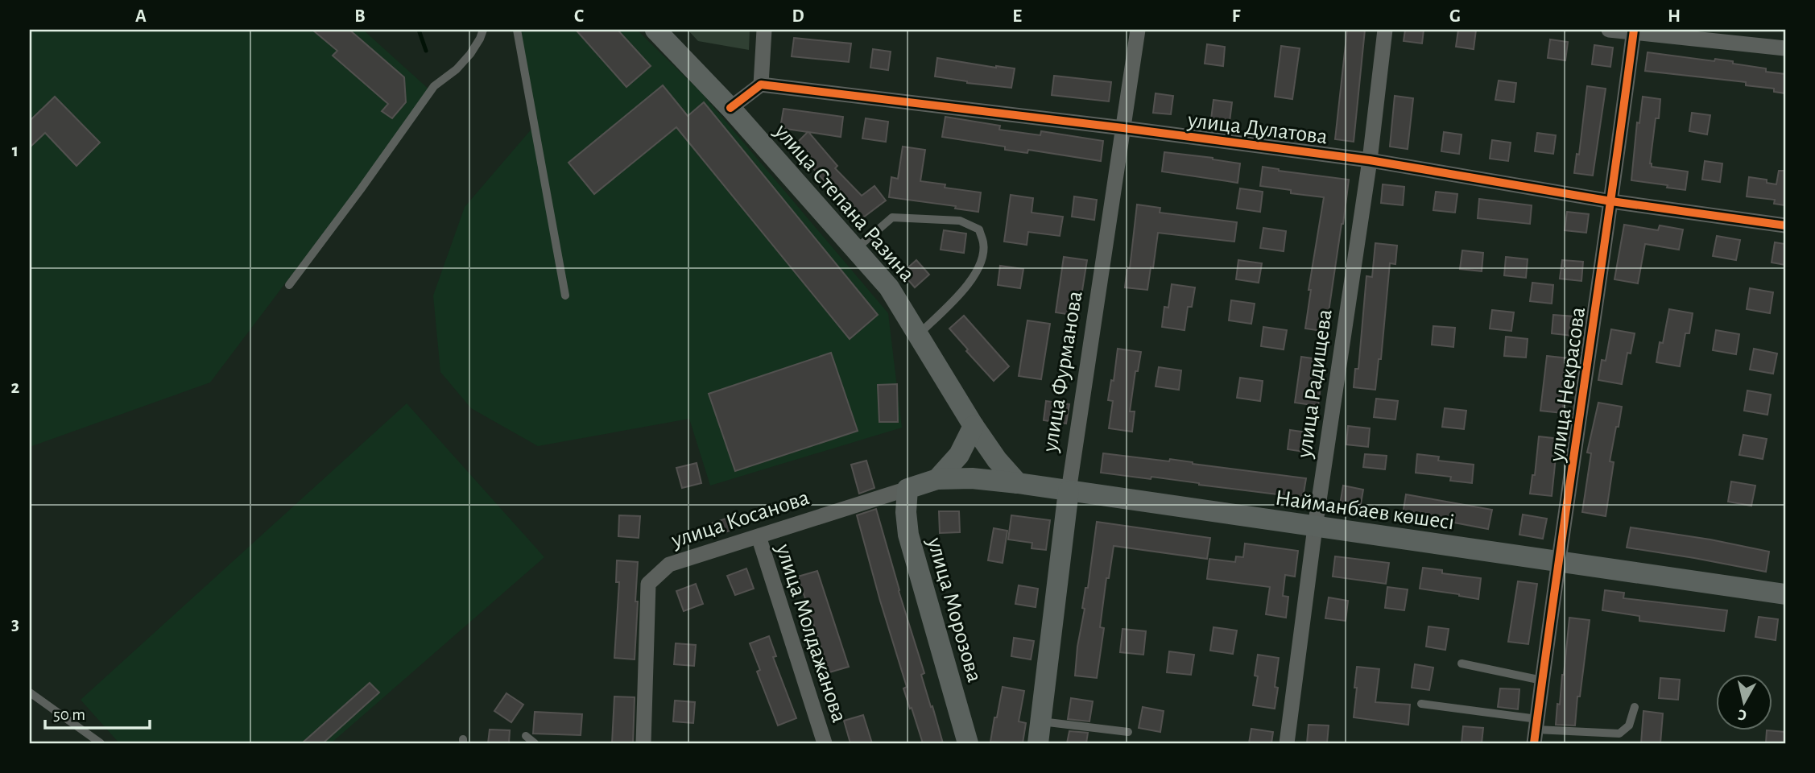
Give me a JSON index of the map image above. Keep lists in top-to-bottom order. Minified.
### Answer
{"streets":{"main road":["улица Степана Разина","улица Фурманова","Найманбаев көшесі","улица Морозова"],"street":["улица Дулатова","улица Радищева","улица Некрасова","улица Косанова","улица Молдажанова"]},"crossings":[["улица Дулатова","улица Фурманова"],["улица Дулатова","улица Радищева"],["улица Дулатова","улица Некрасова"],["улица Степана Разина","Найманбаев көшесі"],["улица Фурманова","Найманбаев көшесі"],["улица Радищева","Найманбаев көшесі"],["улица Некрасова","Найманбаев көшесі"],["улица Косанова","улица Морозова"],["улица Косанова","улица Молдажанова"]],"scale_bar":"50 m","north":"bottom","grid":{"columns":["A","B","C","D","E","F","G","H"],"rows":["1","2","3"]}}
